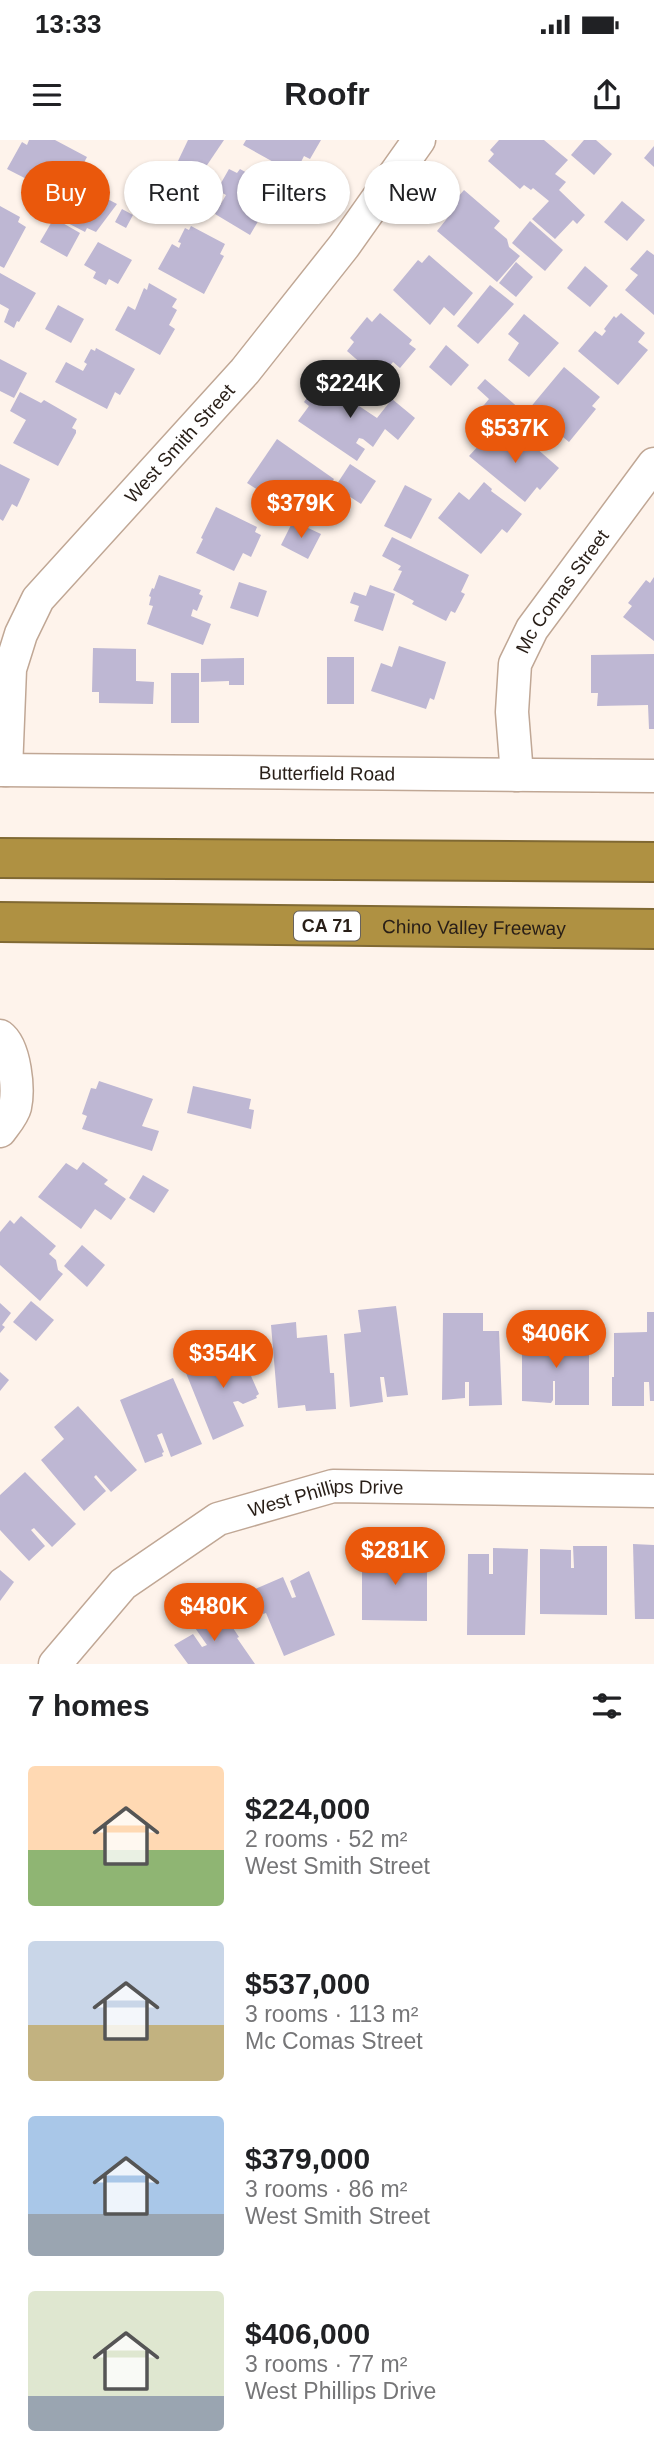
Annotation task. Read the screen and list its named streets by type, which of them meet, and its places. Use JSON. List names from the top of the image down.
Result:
{
  "streets": {
    "highway": ["CA 71", "Chino Valley Freeway"],
    "street": [
      "West Smith Street",
      "Mc Comas Street",
      "Butterfield Road",
      "West Phillips Drive"
    ]
  },
  "crossings": [
    ["West Smith Street", "Butterfield Road"],
    ["Mc Comas Street", "Butterfield Road"]
  ],
  "page": {
    "status": "13:33",
    "header": "Roofr",
    "chip": [
      "Buy",
      "Rent",
      "Filters",
      "New"
    ],
    "price": [
      "$224K",
      "$537K",
      "$379K",
      "$406K",
      "$354K",
      "$281K",
      "$480K"
    ],
    "heading": "7 homes",
    "list": [
      {
        "name": "$224,000",
        "note": "2 rooms · 52 m² · West Smith Street"
      },
      {
        "name": "$537,000",
        "note": "3 rooms · 113 m² · Mc Comas Street"
      },
      {
        "name": "$379,000",
        "note": "3 rooms · 86 m² · West Smith Street"
      },
      {
        "name": "$406,000",
        "note": "3 rooms · 77 m² · West Phillips Drive"
      }
    ]
  }
}
